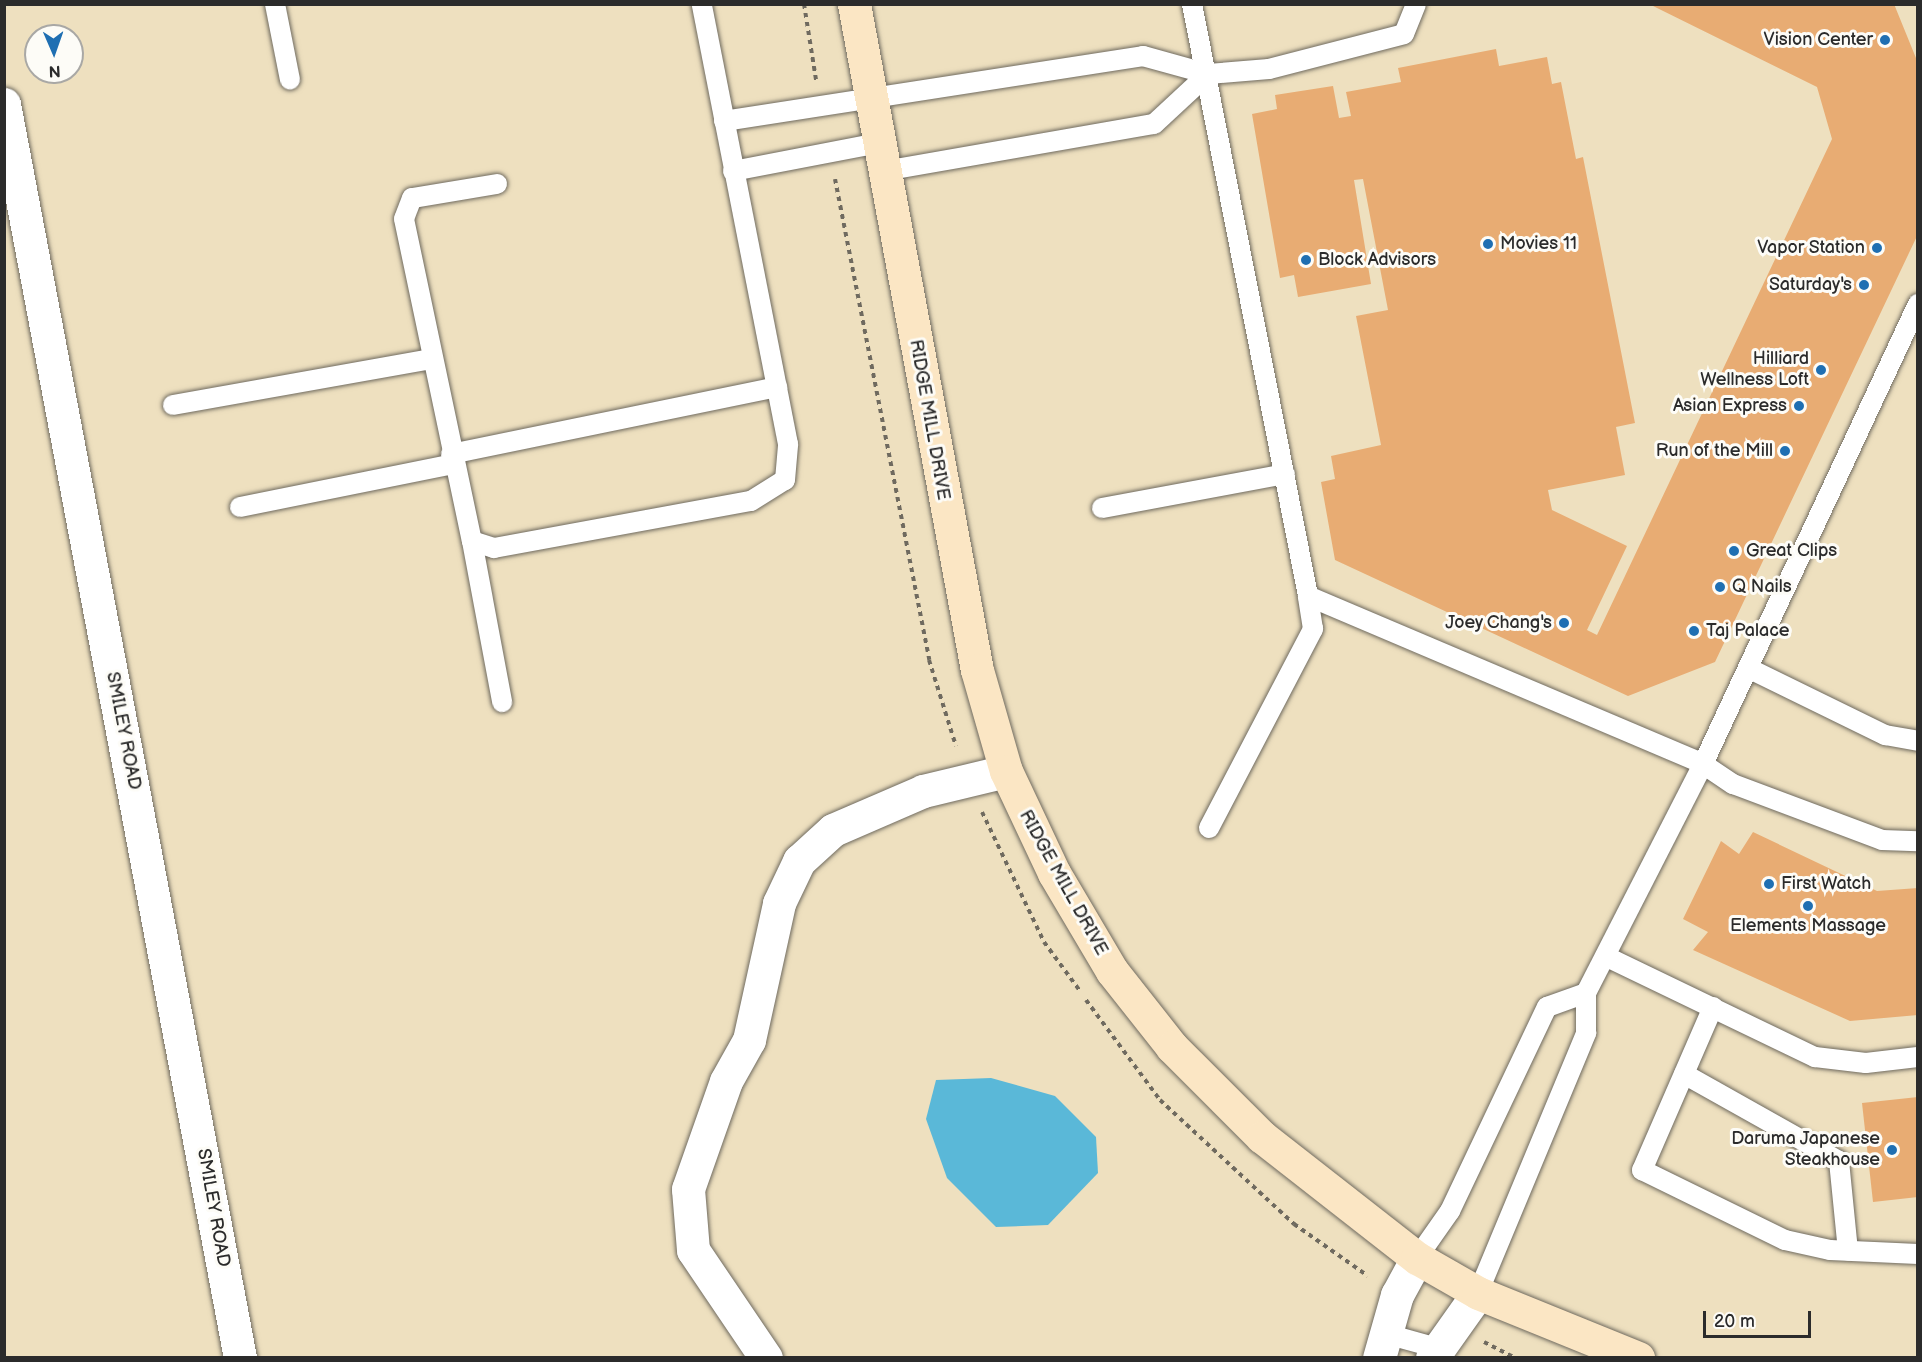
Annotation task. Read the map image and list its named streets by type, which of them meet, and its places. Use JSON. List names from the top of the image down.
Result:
{
  "streets": {
    "main road": ["RIDGE MILL DRIVE"],
    "street": ["SMILEY ROAD"]
  },
  "places": [
    "Vision Center",
    "Movies 11",
    "Vapor Station",
    "Block Advisors",
    "Saturday's",
    "Hilliard Wellness Loft",
    "Asian Express",
    "Run of the Mill",
    "Great Clips",
    "Q Nails",
    "Joey Chang's",
    "Taj Palace",
    "First Watch",
    "Elements Massage",
    "Daruma Japanese Steakhouse"
  ],
  "scale_bar": "20 m",
  "north": "bottom"
}
